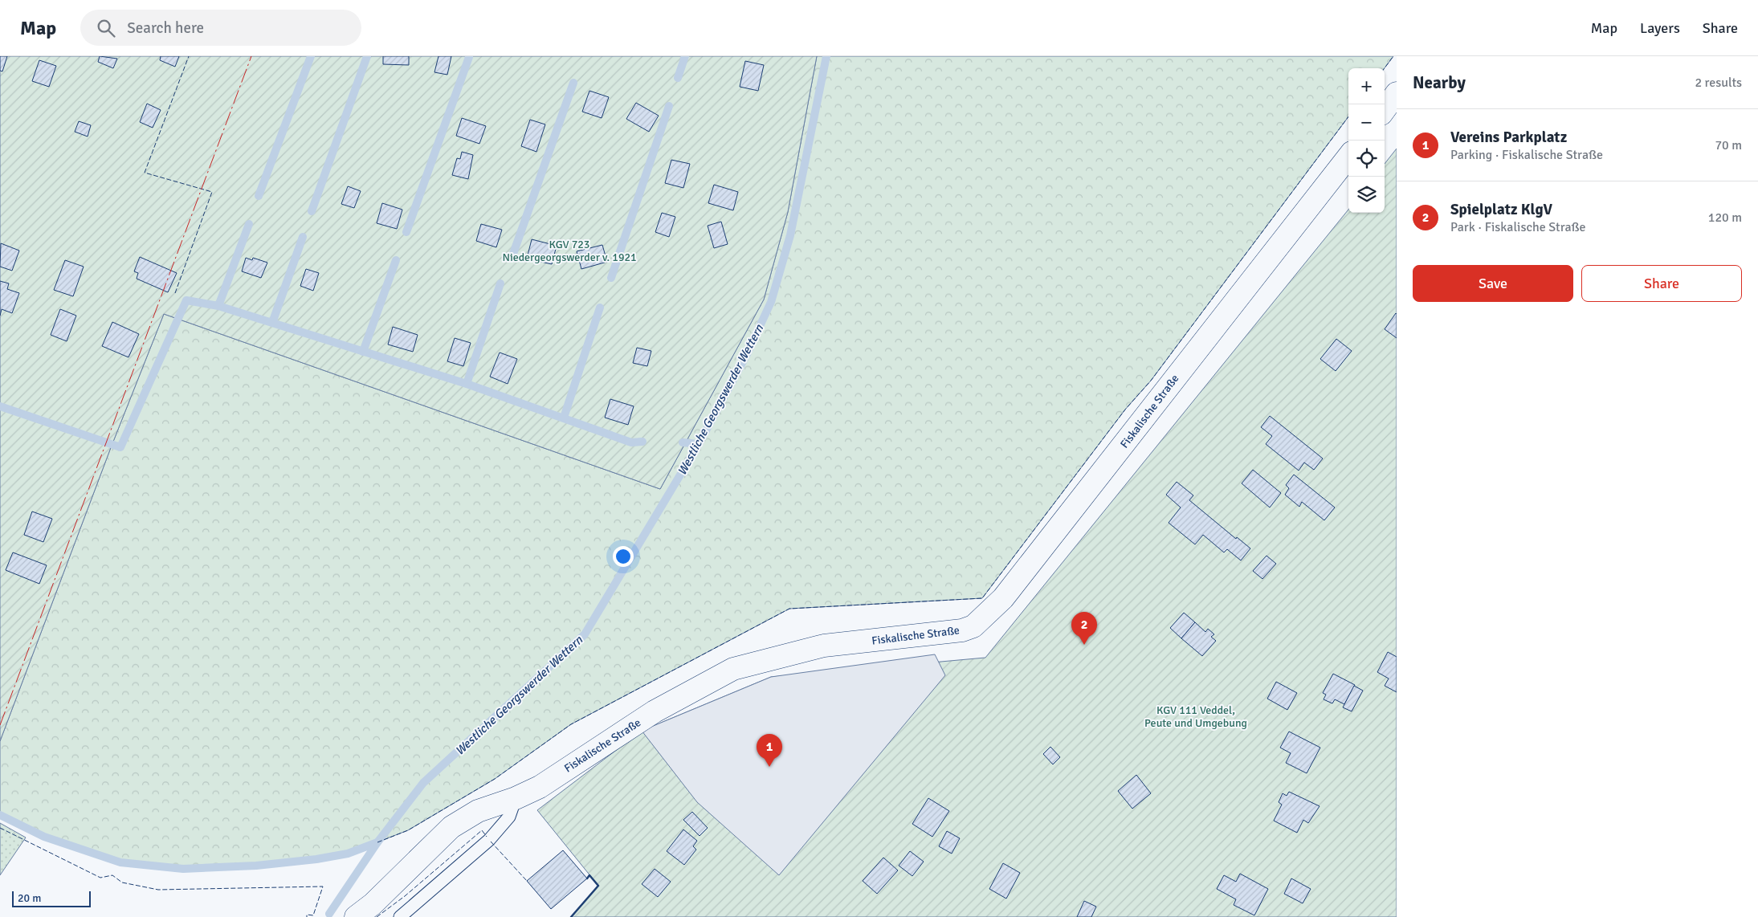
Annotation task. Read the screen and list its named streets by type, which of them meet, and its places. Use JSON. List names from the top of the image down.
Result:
{
  "streets": {
    "street": ["Fiskalische Straße"]
  },
  "water": ["Westliche Georgswerder Wettern"],
  "parks": ["KGV 723 Niedergeorgswerder v. 1921", "KGV 111 Veddel, Peute und Umgebung"],
  "scale_bar": "20 m",
  "page": {
    "header": "Map",
    "search": "Search here",
    "nav": ["Map", "Layers", "Share"],
    "heading": ["Nearby", "2 results"],
    "map_buttons": ["+", "−"],
    "list": [
      {
        "mark": "1",
        "name": "Vereins Parkplatz",
        "note": "Parking · Fiskalische Straße",
        "value": "70 m"
      },
      {
        "mark": "2",
        "name": "Spielplatz KlgV",
        "note": "Park · Fiskalische Straße",
        "value": "120 m"
      }
    ],
    "buttons": ["Save", "Share"],
    "pins": ["2", "1"],
    "scale": "20 m"
  }
}
